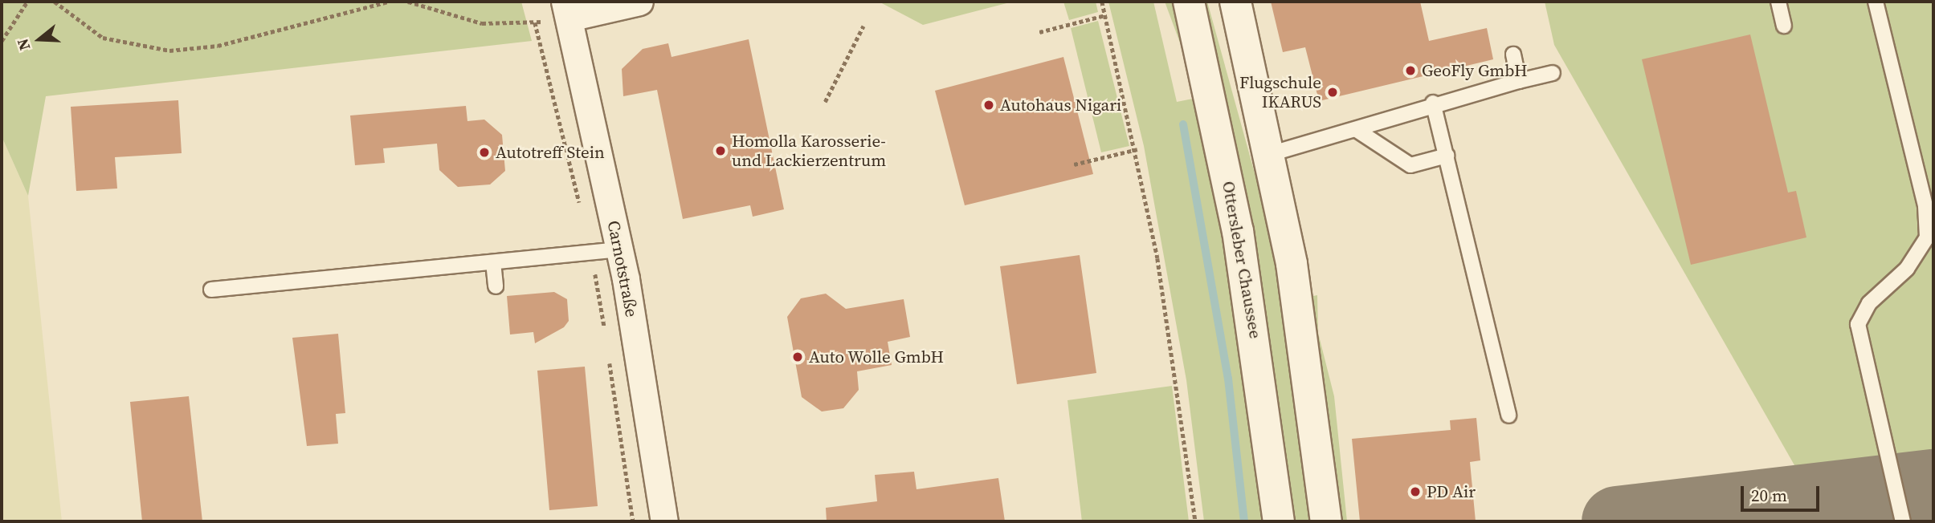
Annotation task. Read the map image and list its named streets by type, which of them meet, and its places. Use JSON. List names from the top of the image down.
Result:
{
  "streets": {
    "main road": ["Ottersleber Chaussee"],
    "street": ["Carnotstraße"]
  },
  "places": [
    "GeoFly GmbH",
    "Flugschule IKARUS",
    "Autohaus Nigari",
    "Homolla Karosserie- und Lackierzentrum",
    "Autotreff Stein",
    "Auto Wolle GmbH",
    "PD Air"
  ],
  "scale_bar": "20 m",
  "north": "left"
}
